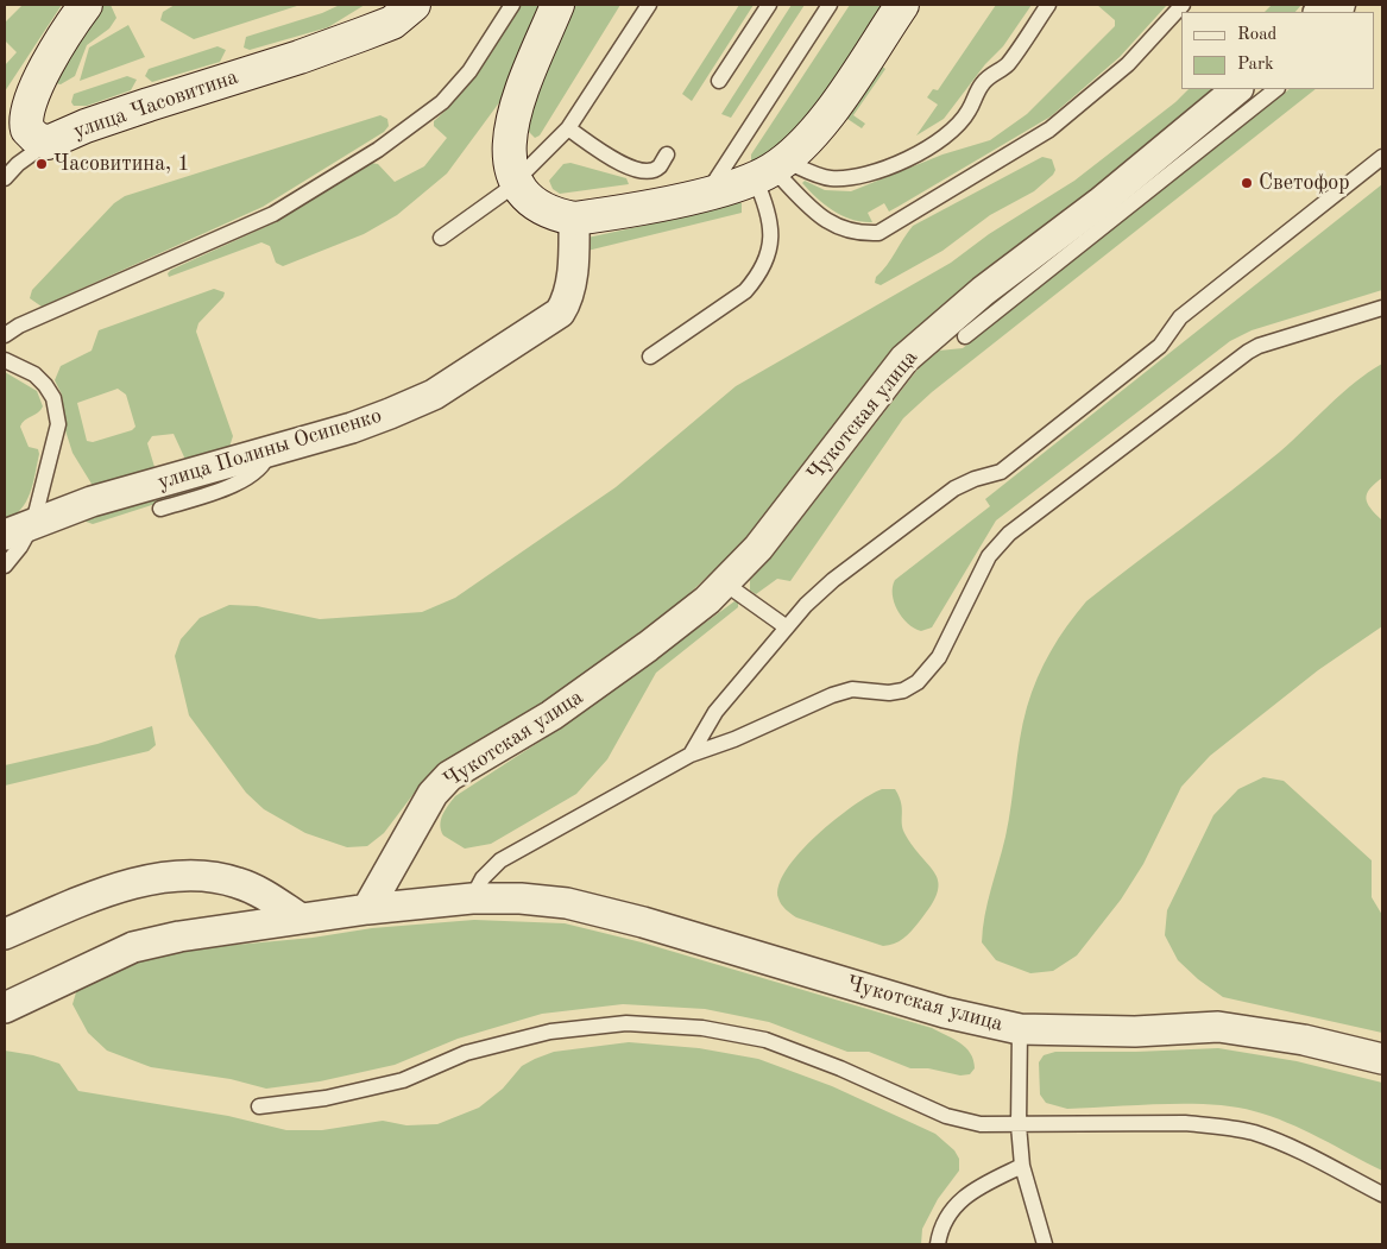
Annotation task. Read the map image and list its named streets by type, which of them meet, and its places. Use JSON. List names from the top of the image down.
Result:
{
  "streets": {
    "street": ["улица Часовитина", "Чукотская улица", "улица Полины Осипенко"]
  },
  "places": ["Часовитина, 1", "Светофор"],
  "legend": ["Road", "Park"]
}
